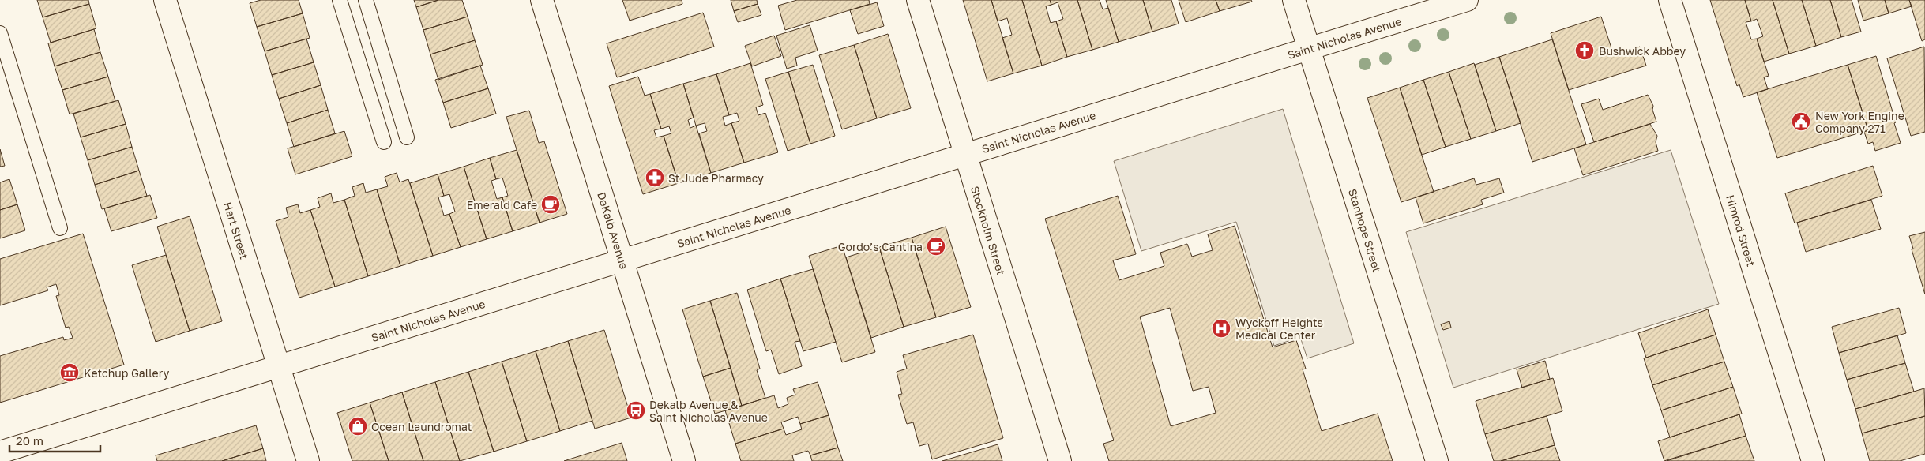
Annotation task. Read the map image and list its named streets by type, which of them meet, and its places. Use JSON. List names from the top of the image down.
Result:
{
  "streets": {
    "street": [
      "Saint Nicholas Avenue",
      "Hart Street",
      "DeKalb Avenue",
      "Stockholm Street",
      "Stanhope Street",
      "Himrod Street"
    ]
  },
  "crossings": [
    ["Saint Nicholas Avenue", "Hart Street"],
    ["Saint Nicholas Avenue", "DeKalb Avenue"],
    ["Saint Nicholas Avenue", "Stockholm Street"],
    ["Saint Nicholas Avenue", "Stanhope Street"]
  ],
  "places": {
    "church": ["Bushwick Abbey"],
    "public building": ["New York Engine Company 271"],
    "pharmacy": ["St Jude Pharmacy"],
    "cafe": ["Emerald Cafe", "Gordo’s Cantina"],
    "hospital": ["Wyckoff Heights Medical Center"],
    "museum": ["Ketchup Gallery"],
    "bus stop": ["Dekalb Avenue & Saint Nicholas Avenue"],
    "shop": ["Ocean Laundromat"]
  },
  "scale_bar": "20 m"
}
